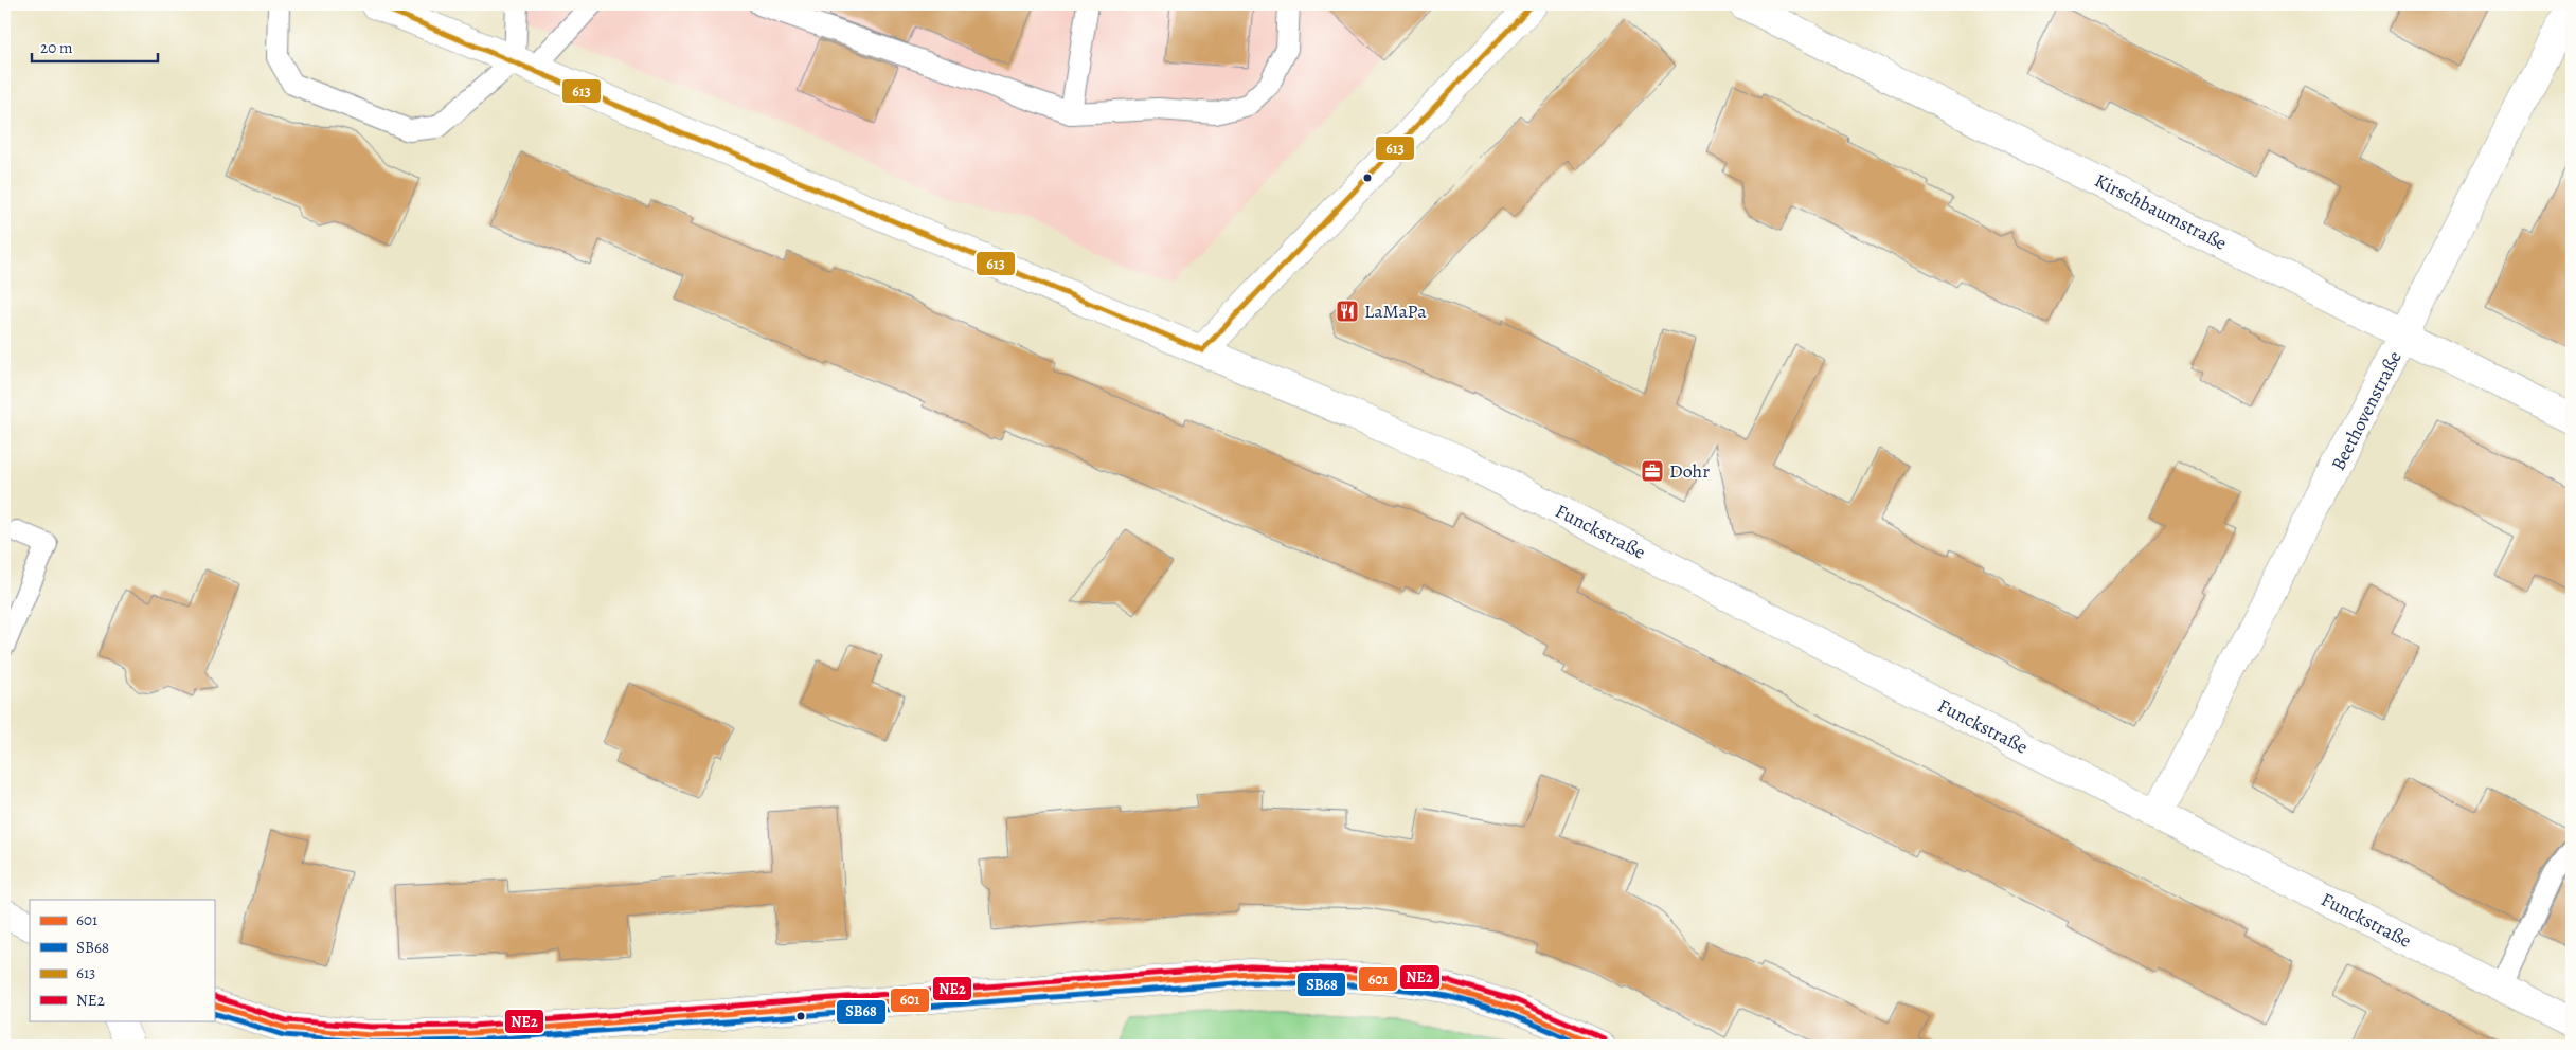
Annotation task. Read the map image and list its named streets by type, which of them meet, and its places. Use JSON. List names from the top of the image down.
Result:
{
  "streets": {
    "street": ["Kirschbaumstraße", "Beethovenstraße", "Funckstraße"]
  },
  "crossings": [
    ["Kirschbaumstraße", "Beethovenstraße"],
    ["Beethovenstraße", "Funckstraße"]
  ],
  "places": {
    "restaurant": ["LaMaPa"],
    "office": ["Dohr"]
  },
  "lines": [
    "transit line 613",
    "transit line NE2",
    "transit line 601",
    "transit line SB68"
  ],
  "legend": [
    "601",
    "SB68",
    "613",
    "NE2"
  ],
  "scale_bar": "20 m"
}
